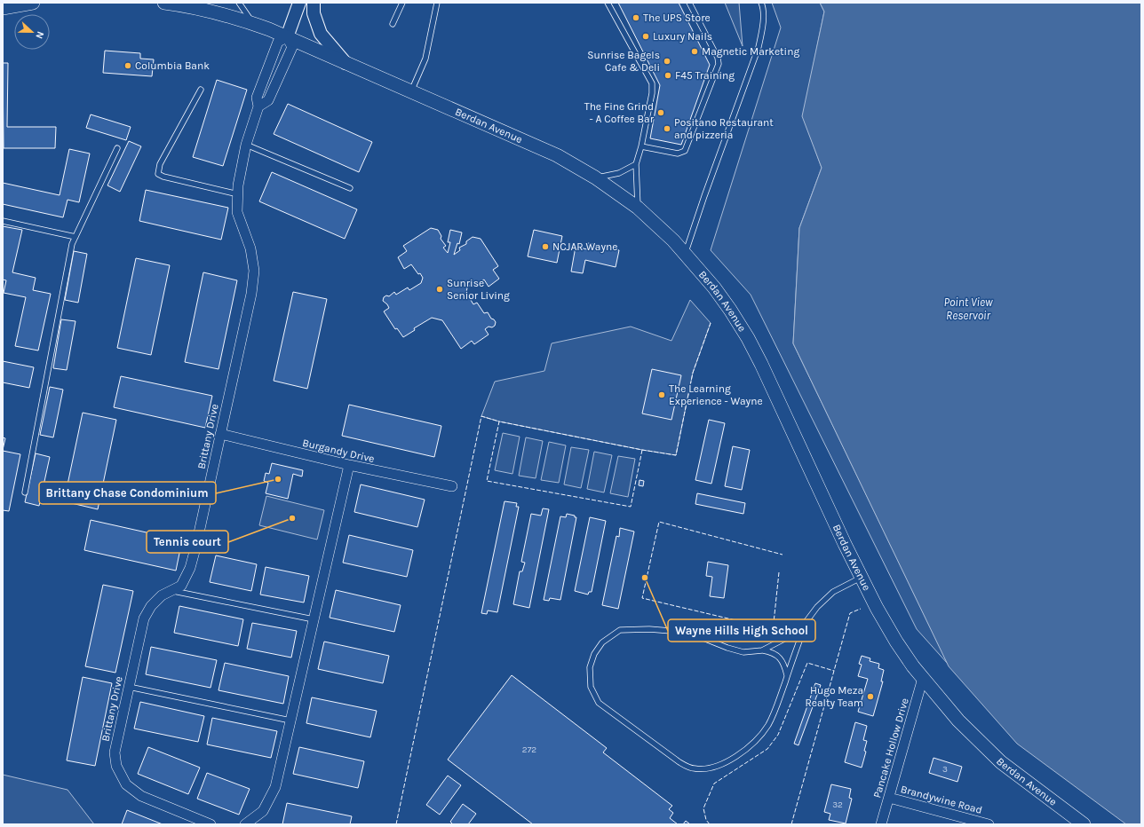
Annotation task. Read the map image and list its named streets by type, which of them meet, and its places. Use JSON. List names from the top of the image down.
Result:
{
  "streets": {
    "main road": ["Berdan Avenue"],
    "street": [
      "Brittany Drive",
      "Burgandy Drive",
      "Pancake Hollow Drive",
      "Brandywine Road"
    ]
  },
  "crossings": [
    ["Berdan Avenue", "Brittany Drive"],
    ["Berdan Avenue", "Pancake Hollow Drive"],
    ["Brittany Drive", "Burgandy Drive"],
    ["Pancake Hollow Drive", "Brandywine Road"]
  ],
  "water": ["Point View Reservoir"],
  "places": [
    "The UPS Store",
    "Luxury Nails",
    "Magnetic Marketing",
    "Sunrise Bagels Cafe & Deli",
    "Columbia Bank",
    "F45 Training",
    "The Fine Grind - A Coffee Bar",
    "Positano Restaurant and pizzeria",
    "NCJAR Wayne",
    "Sunrise Senior Living",
    "The Learning Experience - Wayne",
    "Brittany Chase Condominium",
    "Tennis court",
    "Wayne Hills High School",
    "Hugo Meza Realty Team"
  ],
  "house_numbers": ["272", "3", "32"],
  "north": "right"
}
